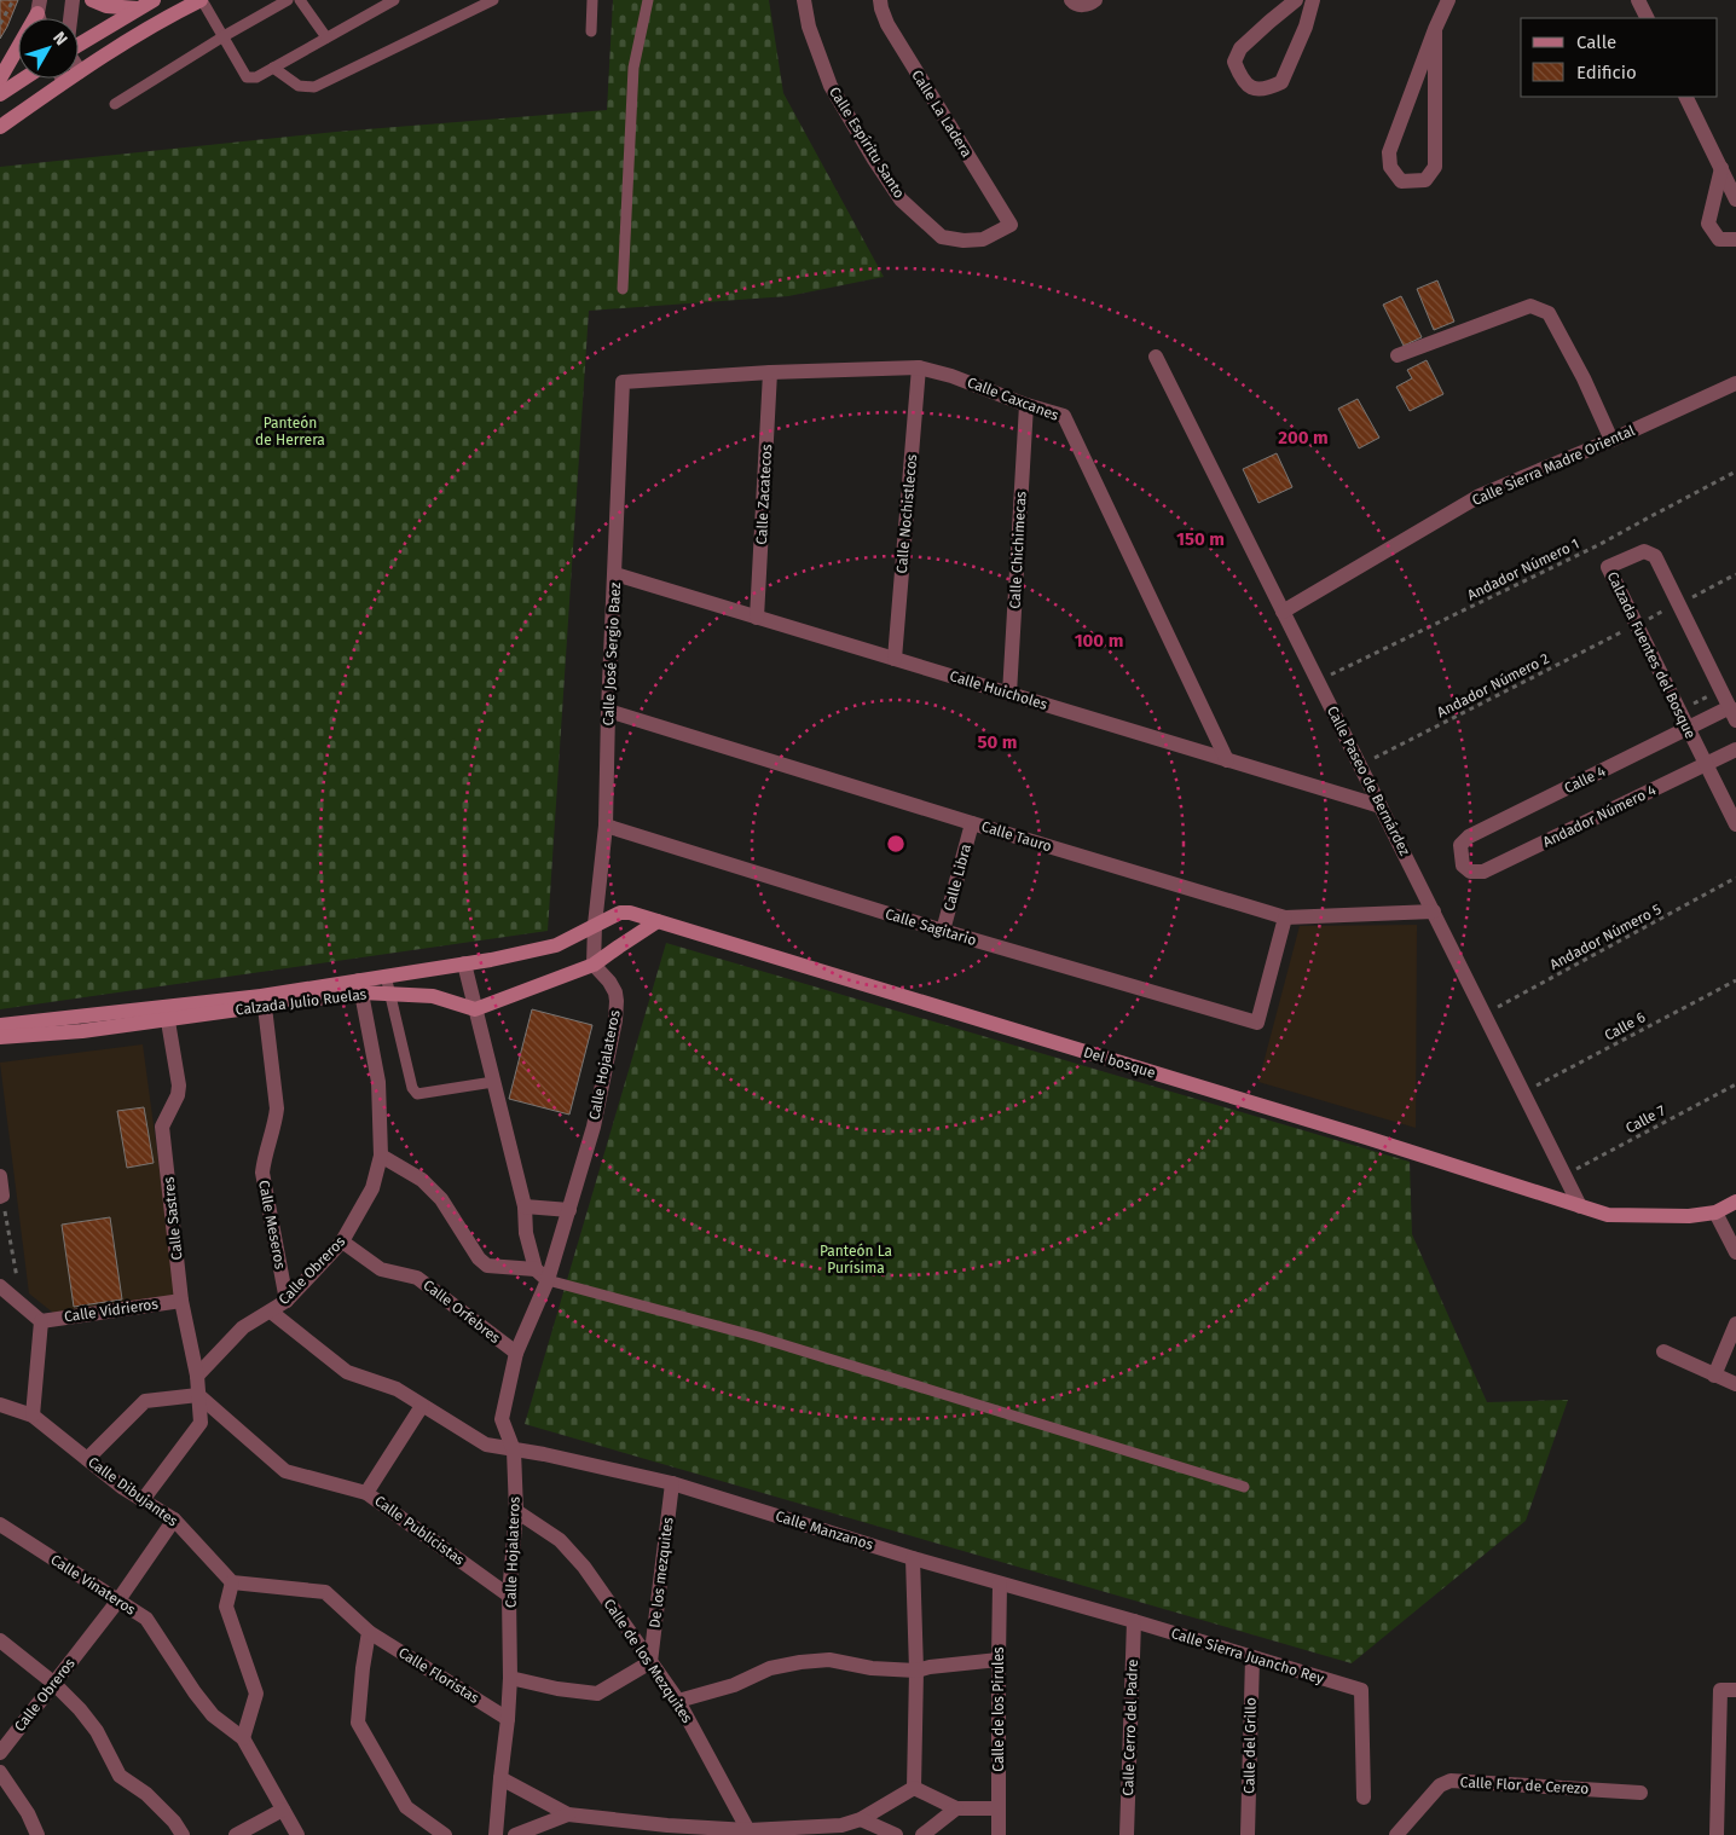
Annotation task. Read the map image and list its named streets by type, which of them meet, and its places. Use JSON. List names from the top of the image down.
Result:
{
  "streets": {
    "main road": ["Calzada Julio Ruelas", "Del bosque"],
    "street": [
      "Calle La Ladera",
      "Calle Espíritu Santo",
      "Calle Caxcanes",
      "Calle Sierra Madre Oriental",
      "Calle Zacatecos",
      "Calle Nochistlecos",
      "Calle Chichimecas",
      "Calle José Sergio Baez",
      "Calzada Fuentes del Bosque",
      "Calle Huicholes",
      "Calle 4",
      "Calle Paseo de Bernárdez",
      "Andador Número 4",
      "Calle Tauro",
      "Calle Libra",
      "Calle Sagitario",
      "Calle Hojalateros",
      "Calle Sastres",
      "Calle Meseros",
      "Calle Obreros",
      "Calle Vidrieros",
      "Calle Orfebres",
      "Calle Dibujantes",
      "Calle Publicistas",
      "Calle Manzanos",
      "De los mezquites",
      "Calle Vinateros",
      "Calle Sierra Juancho Rey",
      "Calle de los Mezquites",
      "Calle Floristas",
      "Calle de los Pirules",
      "Calle Cerro del Padre",
      "Calle del Grillo",
      "Calle Flor de Cerezo"
    ],
    "path": [
      "Andador Número 1",
      "Andador Número 2",
      "Andador Número 5",
      "Calle 6",
      "Calle 7"
    ]
  },
  "crossings": [
    ["Calle La Ladera", "Calle Espíritu Santo"],
    ["Calle Caxcanes", "Calle Zacatecos"],
    ["Calle Caxcanes", "Calle Nochistlecos"],
    ["Calle Caxcanes", "Calle Chichimecas"],
    ["Calle Caxcanes", "Calle José Sergio Baez"],
    ["Calle Caxcanes", "Calle Huicholes"],
    ["Calle Sierra Madre Oriental", "Calle Paseo de Bernárdez"],
    ["Calle Zacatecos", "Calle Huicholes"],
    ["Calle Nochistlecos", "Calle Huicholes"],
    ["Calle Chichimecas", "Calle Huicholes"],
    ["Andador Número 1", "Calle Paseo de Bernárdez"],
    ["Calle José Sergio Baez", "Calle Huicholes"],
    ["Calle José Sergio Baez", "Calle Tauro"],
    ["Calle José Sergio Baez", "Calle Sagitario"],
    ["Calle José Sergio Baez", "Calzada Julio Ruelas"],
    ["Calle José Sergio Baez", "Del bosque"],
    ["Calzada Fuentes del Bosque", "Andador Número 2"],
    ["Calzada Fuentes del Bosque", "Calle 4"],
    ["Calzada Fuentes del Bosque", "Andador Número 4"],
    ["Andador Número 2", "Calle Paseo de Bernárdez"],
    ["Calle Huicholes", "Calle Paseo de Bernárdez"],
    ["Calle 4", "Andador Número 4"],
    ["Calle Paseo de Bernárdez", "Calle Tauro"],
    ["Calle Paseo de Bernárdez", "Andador Número 5"],
    ["Calle Paseo de Bernárdez", "Calle 6"],
    ["Calle Paseo de Bernárdez", "Del bosque"],
    ["Calle Paseo de Bernárdez", "Calle 7"],
    ["Calle Tauro", "Calle Libra"],
    ["Calle Tauro", "Calle Sagitario"],
    ["Calle Libra", "Calle Sagitario"],
    ["Calzada Julio Ruelas", "Del bosque"],
    ["Calzada Julio Ruelas", "Calle Sastres"],
    ["Calzada Julio Ruelas", "Calle Meseros"],
    ["Calzada Julio Ruelas", "Calle Obreros"],
    ["Calle Hojalateros", "Calle Orfebres"],
    ["Calle Hojalateros", "Calle Publicistas"],
    ["Calle Hojalateros", "Calle Manzanos"],
    ["Calle Hojalateros", "Calle de los Mezquites"],
    ["Calle Hojalateros", "Calle Floristas"],
    ["Calle Sastres", "Calle Obreros"],
    ["Calle Sastres", "Calle Vidrieros"],
    ["Calle Sastres", "Calle Dibujantes"],
    ["Calle Sastres", "Calle Publicistas"],
    ["Calle Meseros", "Calle Obreros"],
    ["Calle Obreros", "Calle Orfebres"],
    ["Calle Obreros", "Calle Dibujantes"],
    ["Calle Obreros", "Calle Vinateros"],
    ["Calle Manzanos", "De los mezquites"],
    ["Calle Manzanos", "Calle Sierra Juancho Rey"],
    ["Calle Manzanos", "Calle de los Pirules"],
    ["Calle Manzanos", "Calle Cerro del Padre"],
    ["De los mezquites", "Calle de los Mezquites"],
    ["Calle Sierra Juancho Rey", "Calle Cerro del Padre"],
    ["Calle Sierra Juancho Rey", "Calle del Grillo"]
  ],
  "parks": ["Panteón de Herrera", "Panteón La Purísima"],
  "legend": ["Calle", "Edificio"],
  "north": "top right",
  "rings": [
    "200 m",
    "150 m",
    "100 m",
    "50 m"
  ]
}
